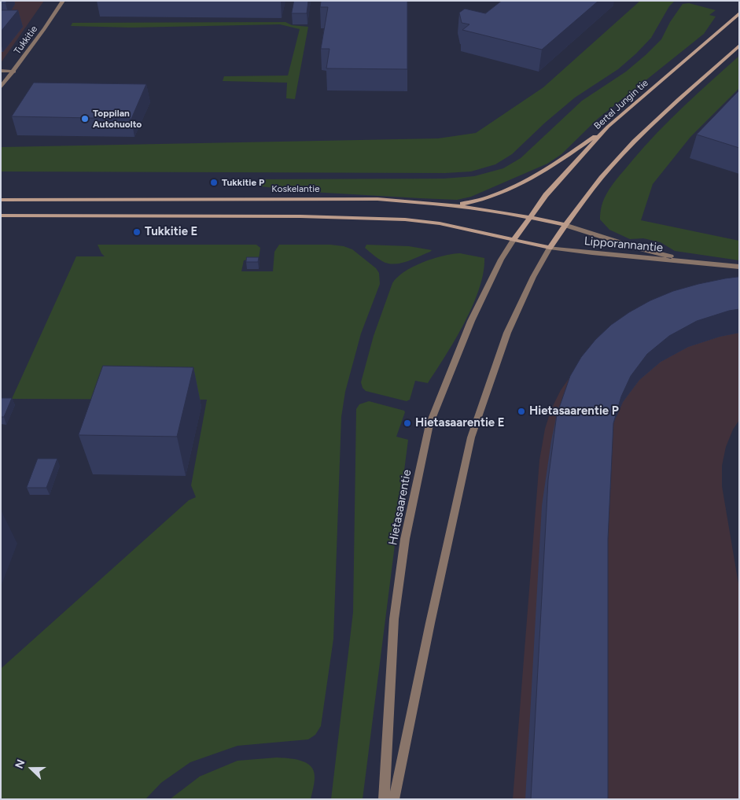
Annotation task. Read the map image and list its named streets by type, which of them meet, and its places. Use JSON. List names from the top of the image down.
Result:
{
  "streets": {
    "main road": ["Bertel Jungin tie", "Koskelantie"],
    "street": ["Tukkitie", "Lipporannantie", "Hietasaarentie"]
  },
  "crossings": [
    ["Bertel Jungin tie", "Koskelantie"],
    ["Bertel Jungin tie", "Hietasaarentie"],
    ["Koskelantie", "Lipporannantie"]
  ],
  "places": [
    "Toppilan Autohuolto",
    "Tukkitie P",
    "Tukkitie E",
    "Hietasaarentie P",
    "Hietasaarentie E"
  ],
  "north": "left"
}
